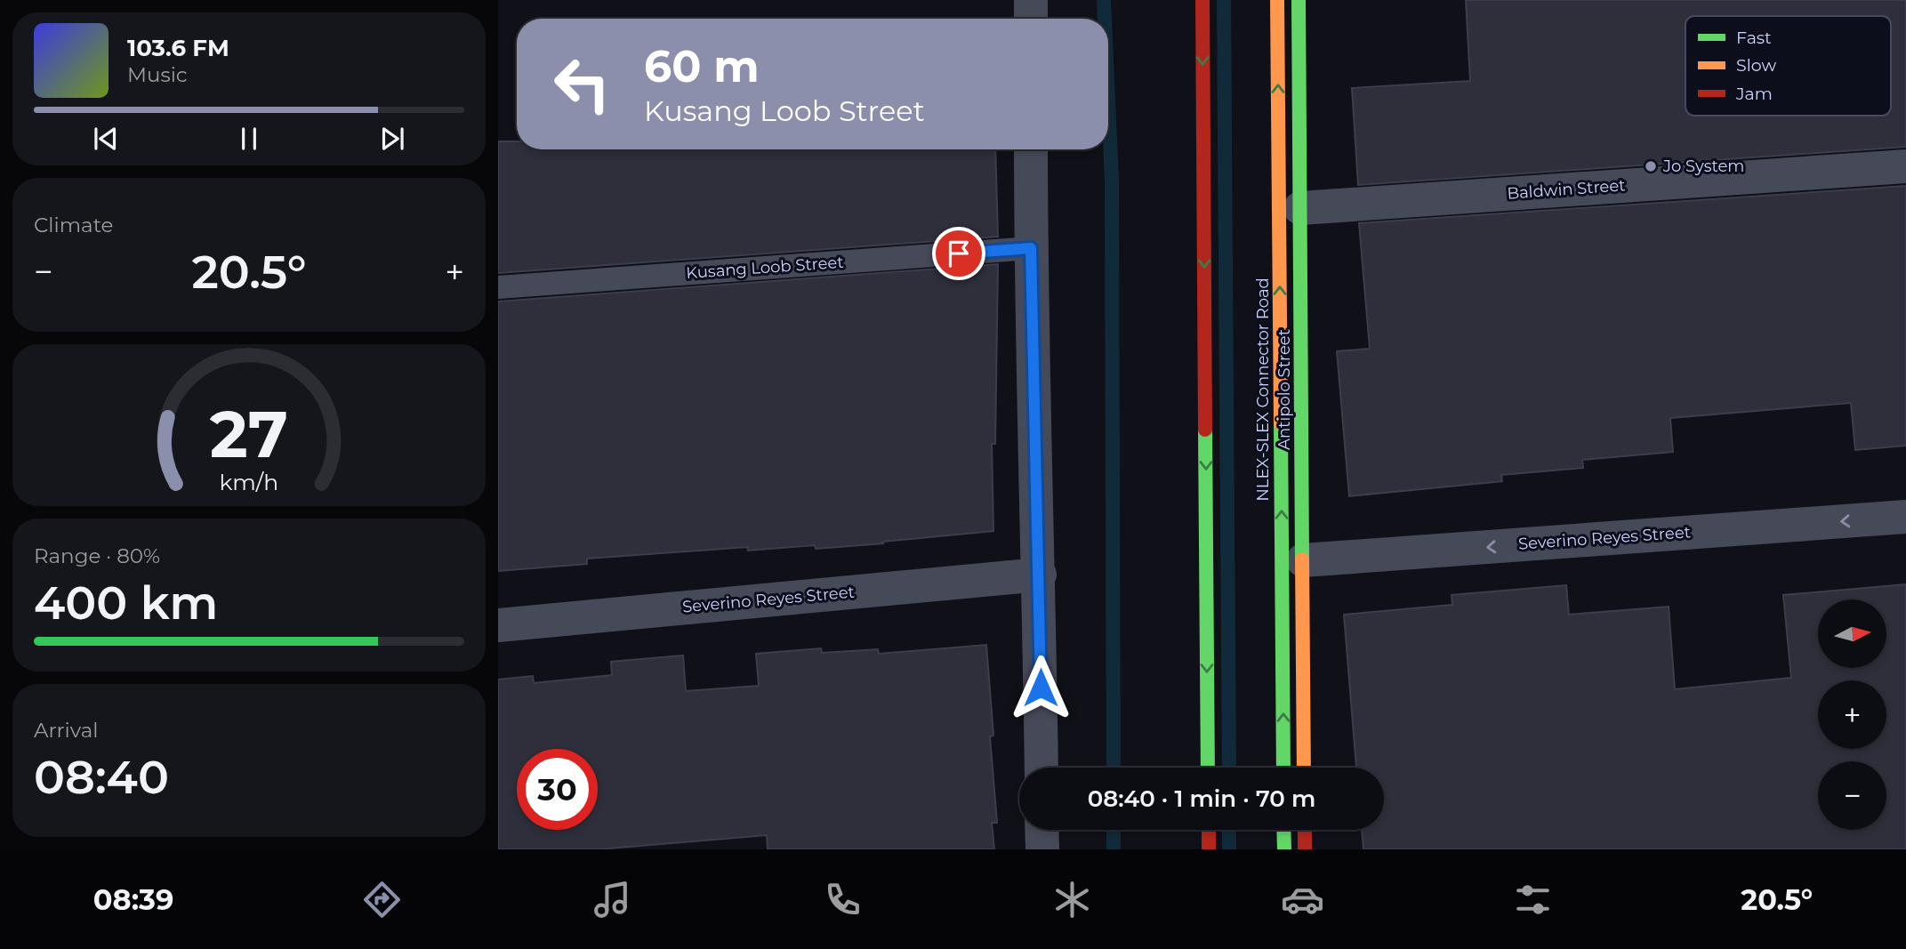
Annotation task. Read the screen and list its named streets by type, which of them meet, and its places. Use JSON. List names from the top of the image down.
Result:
{
  "streets": {
    "main road": ["NLEX-SLEX Connector Road", "Antipolo Street"],
    "street": ["Baldwin Street", "Severino Reyes Street"],
    "lane": ["Kusang Loob Street"]
  },
  "crossings": [
    ["Baldwin Street", "Antipolo Street"],
    ["Antipolo Street", "Severino Reyes Street"]
  ],
  "one_way": ["Severino Reyes Street"],
  "places": ["Jo System"],
  "legend": ["Fast", "Slow", "Jam"],
  "north": "right",
  "page": {
    "turn": ["60 m", "Kusang Loob Street"],
    "song": ["103.6 FM", "Music"],
    "tile": [
      "Climate",
      ["Range · 80%", "400 km"],
      ["Arrival", "08:40"]
    ],
    "heat": ["−", "20.5°", "+"],
    "map_buttons": ["+", "−"],
    "limit": "30",
    "trip": "08:40 · 1 min · 70 m",
    "tabs": ["08:39", "20.5°"],
    "gauge": ["27", "km/h"]
  }
}
